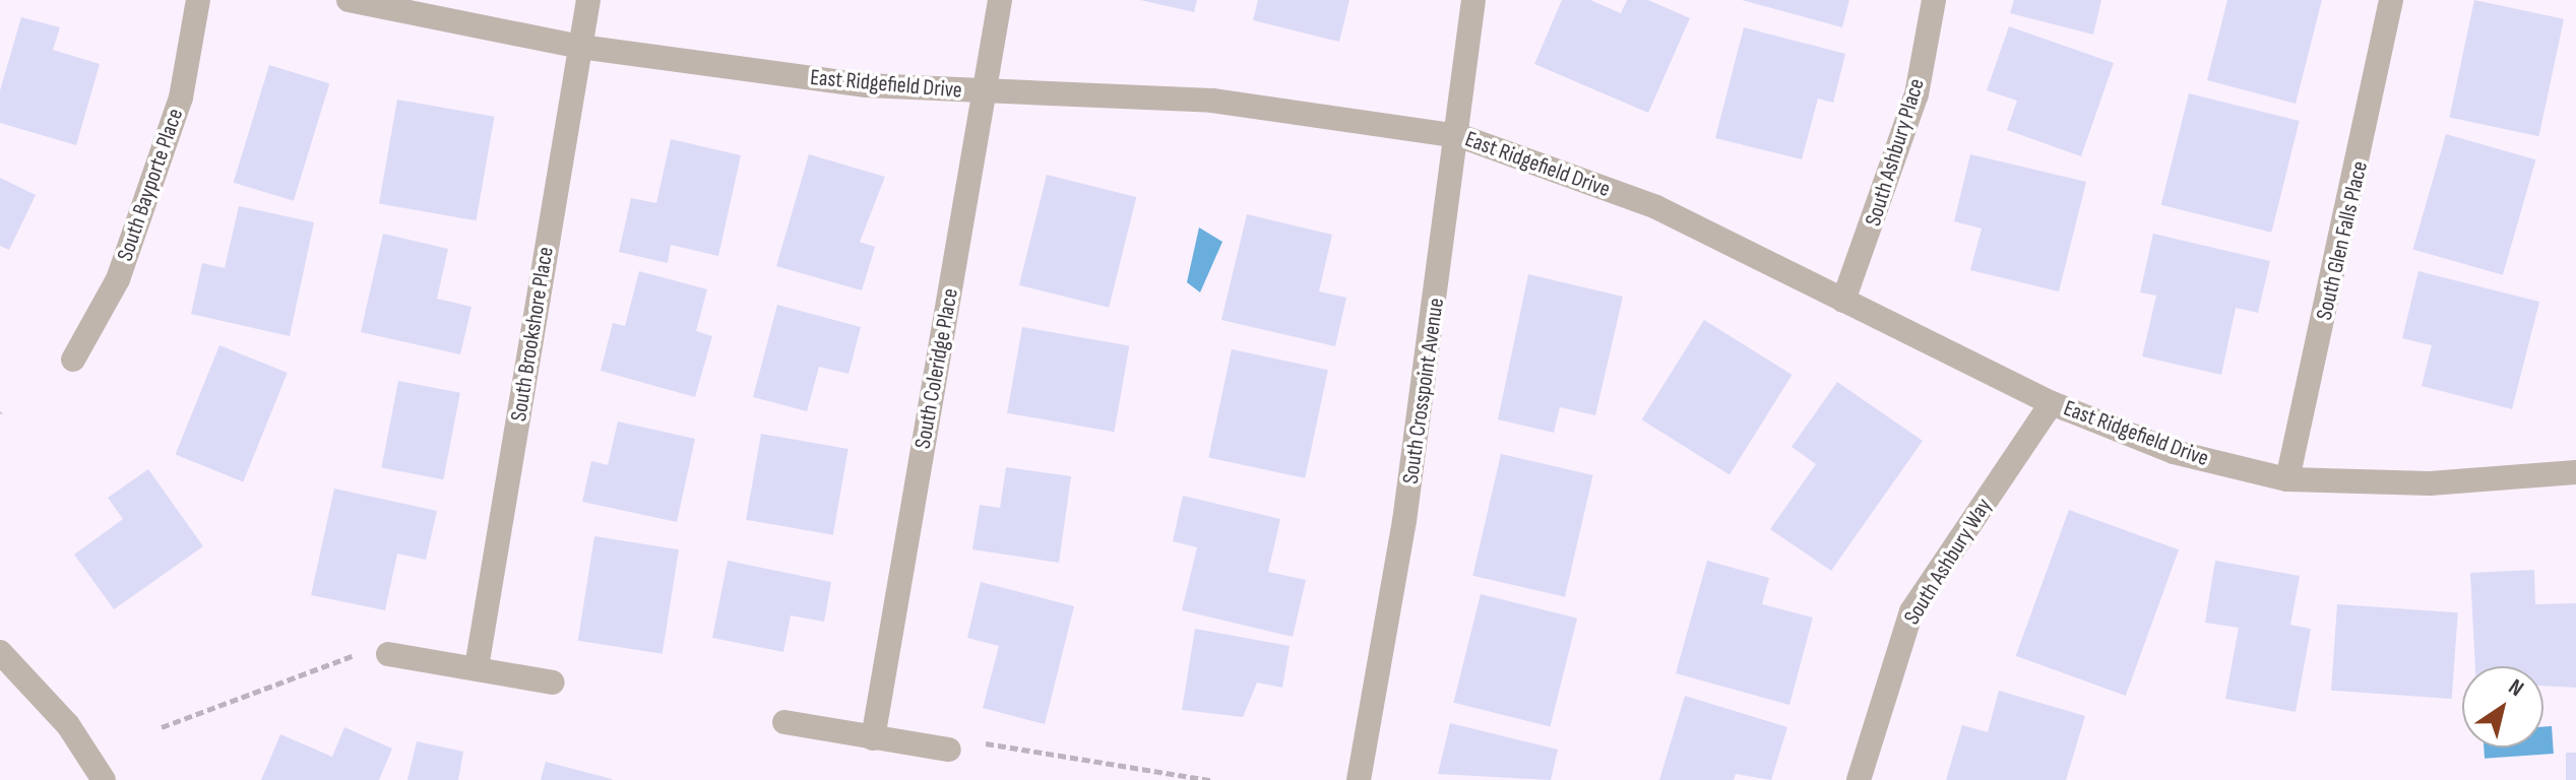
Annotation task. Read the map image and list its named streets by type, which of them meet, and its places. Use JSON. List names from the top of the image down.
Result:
{
  "streets": {
    "street": [
      "East Ridgefield Drive",
      "South Ashbury Place",
      "South Bayporte Place",
      "South Glen Falls Place",
      "South Brookshore Place",
      "South Coleridge Place",
      "South Crosspoint Avenue",
      "South Ashbury Way"
    ]
  },
  "crossings": [
    ["East Ridgefield Drive", "South Ashbury Place"],
    ["East Ridgefield Drive", "South Glen Falls Place"],
    ["East Ridgefield Drive", "South Brookshore Place"],
    ["East Ridgefield Drive", "South Coleridge Place"],
    ["East Ridgefield Drive", "South Crosspoint Avenue"],
    ["East Ridgefield Drive", "South Ashbury Way"]
  ],
  "north": "top right"
}
